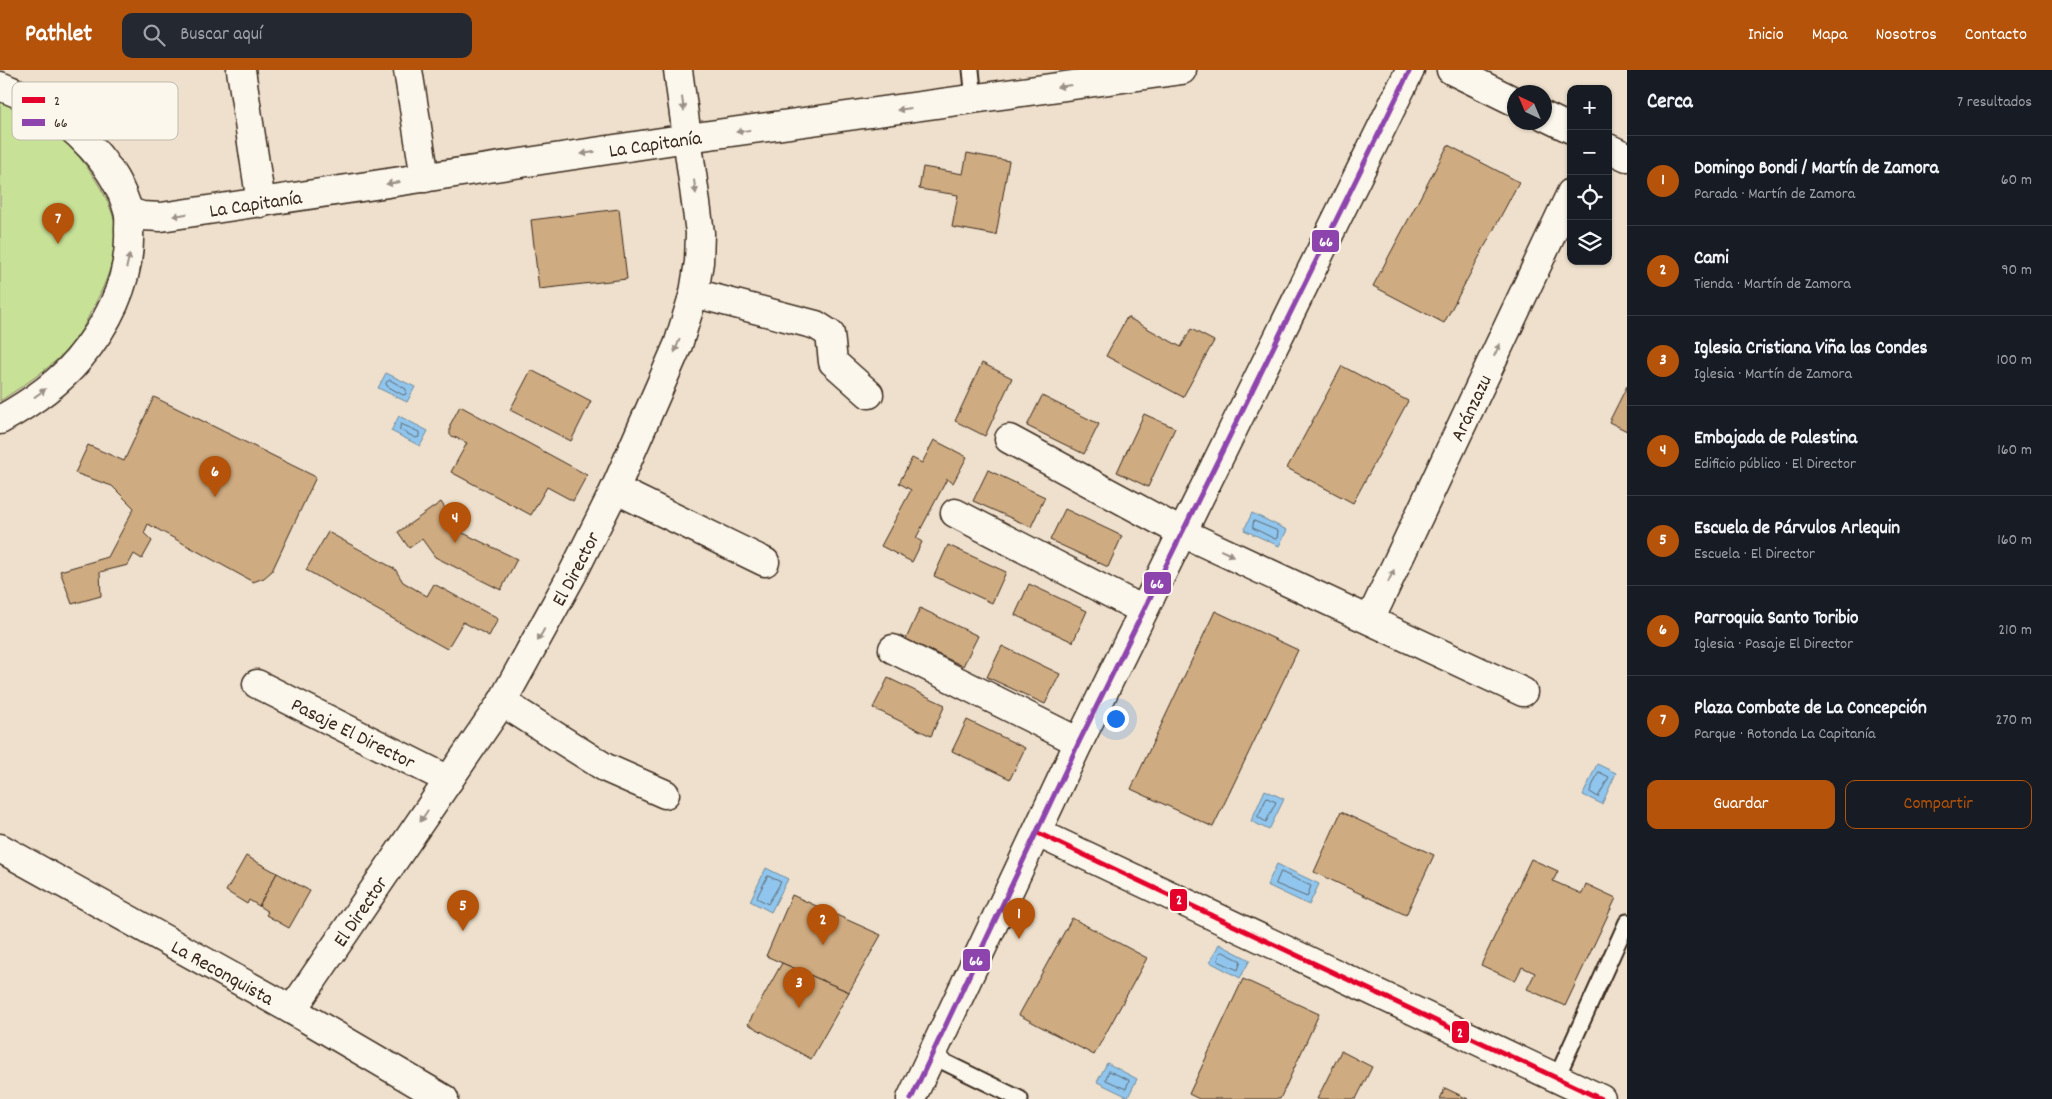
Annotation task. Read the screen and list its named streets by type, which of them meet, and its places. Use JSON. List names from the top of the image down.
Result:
{
  "streets": {
    "street": [
      "La Capitanía",
      "Aránzazu",
      "El Director",
      "Pasaje El Director",
      "La Reconquista"
    ]
  },
  "crossings": [
    ["La Capitanía", "El Director"],
    ["El Director", "Pasaje El Director"],
    ["El Director", "La Reconquista"]
  ],
  "one_way": ["La Capitanía", "El Director"],
  "lines": ["transit line 66", "transit line 2"],
  "legend": ["2", "66"],
  "north": "top left",
  "page": {
    "header": "Pathlet",
    "search": "Buscar aquí",
    "nav": [
      "Inicio",
      "Mapa",
      "Nosotros",
      "Contacto"
    ],
    "heading": ["Cerca", "7 resultados"],
    "map_buttons": ["+", "−"],
    "list": [
      {
        "mark": "1",
        "name": "Domingo Bondi / Martín de Zamora",
        "note": "Parada · Martín de Zamora",
        "value": "60 m"
      },
      {
        "mark": "2",
        "name": "Cami",
        "note": "Tienda · Martín de Zamora",
        "value": "90 m"
      },
      {
        "mark": "3",
        "name": "Iglesia Cristiana Viña las Condes",
        "note": "Iglesia · Martín de Zamora",
        "value": "100 m"
      },
      {
        "mark": "4",
        "name": "Embajada de Palestina",
        "note": "Edificio público · El Director",
        "value": "160 m"
      },
      {
        "mark": "5",
        "name": "Escuela de Párvulos Arlequin",
        "note": "Escuela · El Director",
        "value": "160 m"
      },
      {
        "mark": "6",
        "name": "Parroquia Santo Toribio",
        "note": "Iglesia · Pasaje El Director",
        "value": "210 m"
      },
      {
        "mark": "7",
        "name": "Plaza Combate de La Concepción",
        "note": "Parque · Rotonda La Capitanía",
        "value": "270 m"
      }
    ],
    "pins": [
      "7",
      "6",
      "4",
      "5",
      "1",
      "2",
      "3"
    ],
    "buttons": ["Guardar", "Compartir"]
  }
}
